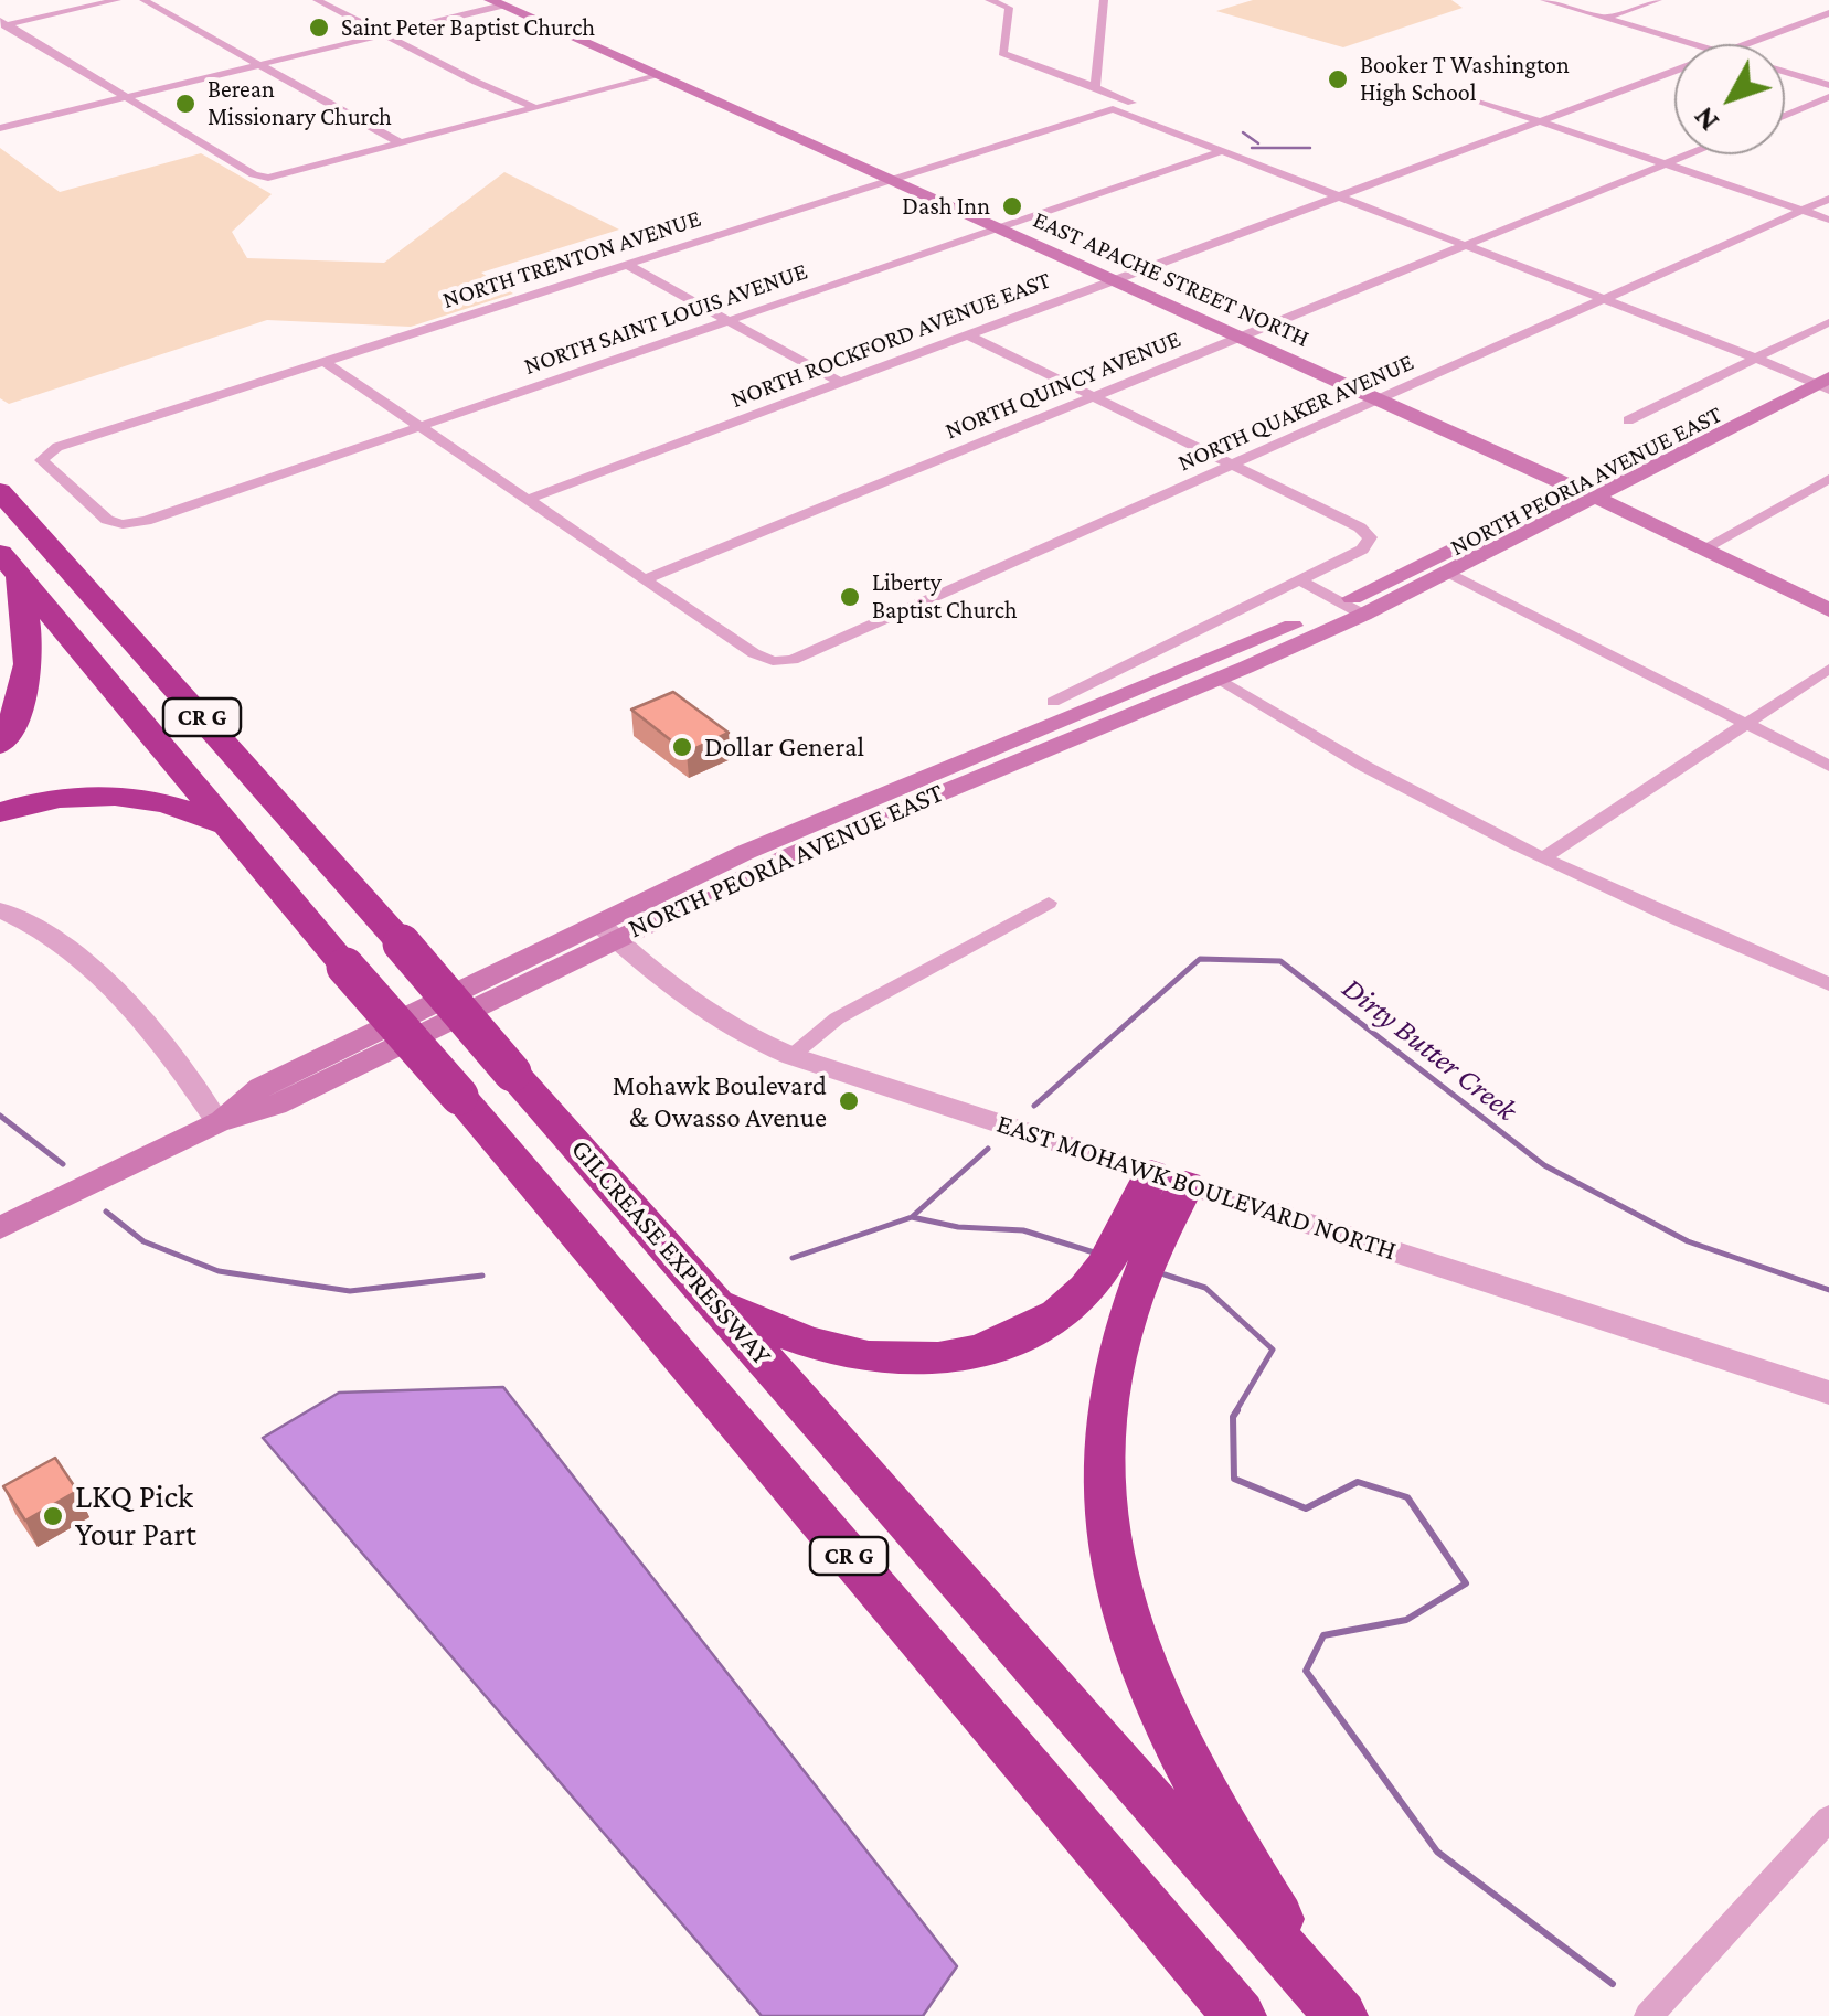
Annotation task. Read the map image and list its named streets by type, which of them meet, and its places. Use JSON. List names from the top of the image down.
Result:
{
  "streets": {
    "highway": ["CR G", "GILCREASE EXPRESSWAY"],
    "main road": ["EAST APACHE STREET NORTH", "NORTH PEORIA AVENUE EAST"],
    "street": [
      "NORTH TRENTON AVENUE",
      "NORTH SAINT LOUIS AVENUE",
      "NORTH ROCKFORD AVENUE EAST",
      "NORTH QUINCY AVENUE",
      "NORTH QUAKER AVENUE",
      "EAST MOHAWK BOULEVARD NORTH"
    ]
  },
  "crossings": [
    ["NORTH TRENTON AVENUE", "EAST APACHE STREET NORTH"],
    ["NORTH TRENTON AVENUE", "NORTH SAINT LOUIS AVENUE"],
    ["EAST APACHE STREET NORTH", "NORTH SAINT LOUIS AVENUE"],
    ["EAST APACHE STREET NORTH", "NORTH ROCKFORD AVENUE EAST"],
    ["EAST APACHE STREET NORTH", "NORTH QUINCY AVENUE"],
    ["EAST APACHE STREET NORTH", "NORTH QUAKER AVENUE"],
    ["EAST APACHE STREET NORTH", "NORTH PEORIA AVENUE EAST"],
    ["NORTH QUINCY AVENUE", "NORTH QUAKER AVENUE"],
    ["NORTH PEORIA AVENUE EAST", "EAST MOHAWK BOULEVARD NORTH"]
  ],
  "water": ["Dirty Butter Creek"],
  "places": [
    "Saint Peter Baptist Church",
    "Booker T Washington High School",
    "Berean Missionary Church",
    "Dash Inn",
    "Liberty Baptist Church",
    "Dollar General",
    "Mohawk Boulevard & Owasso Avenue",
    "LKQ Pick Your Part"
  ],
  "north": "bottom left"
}
